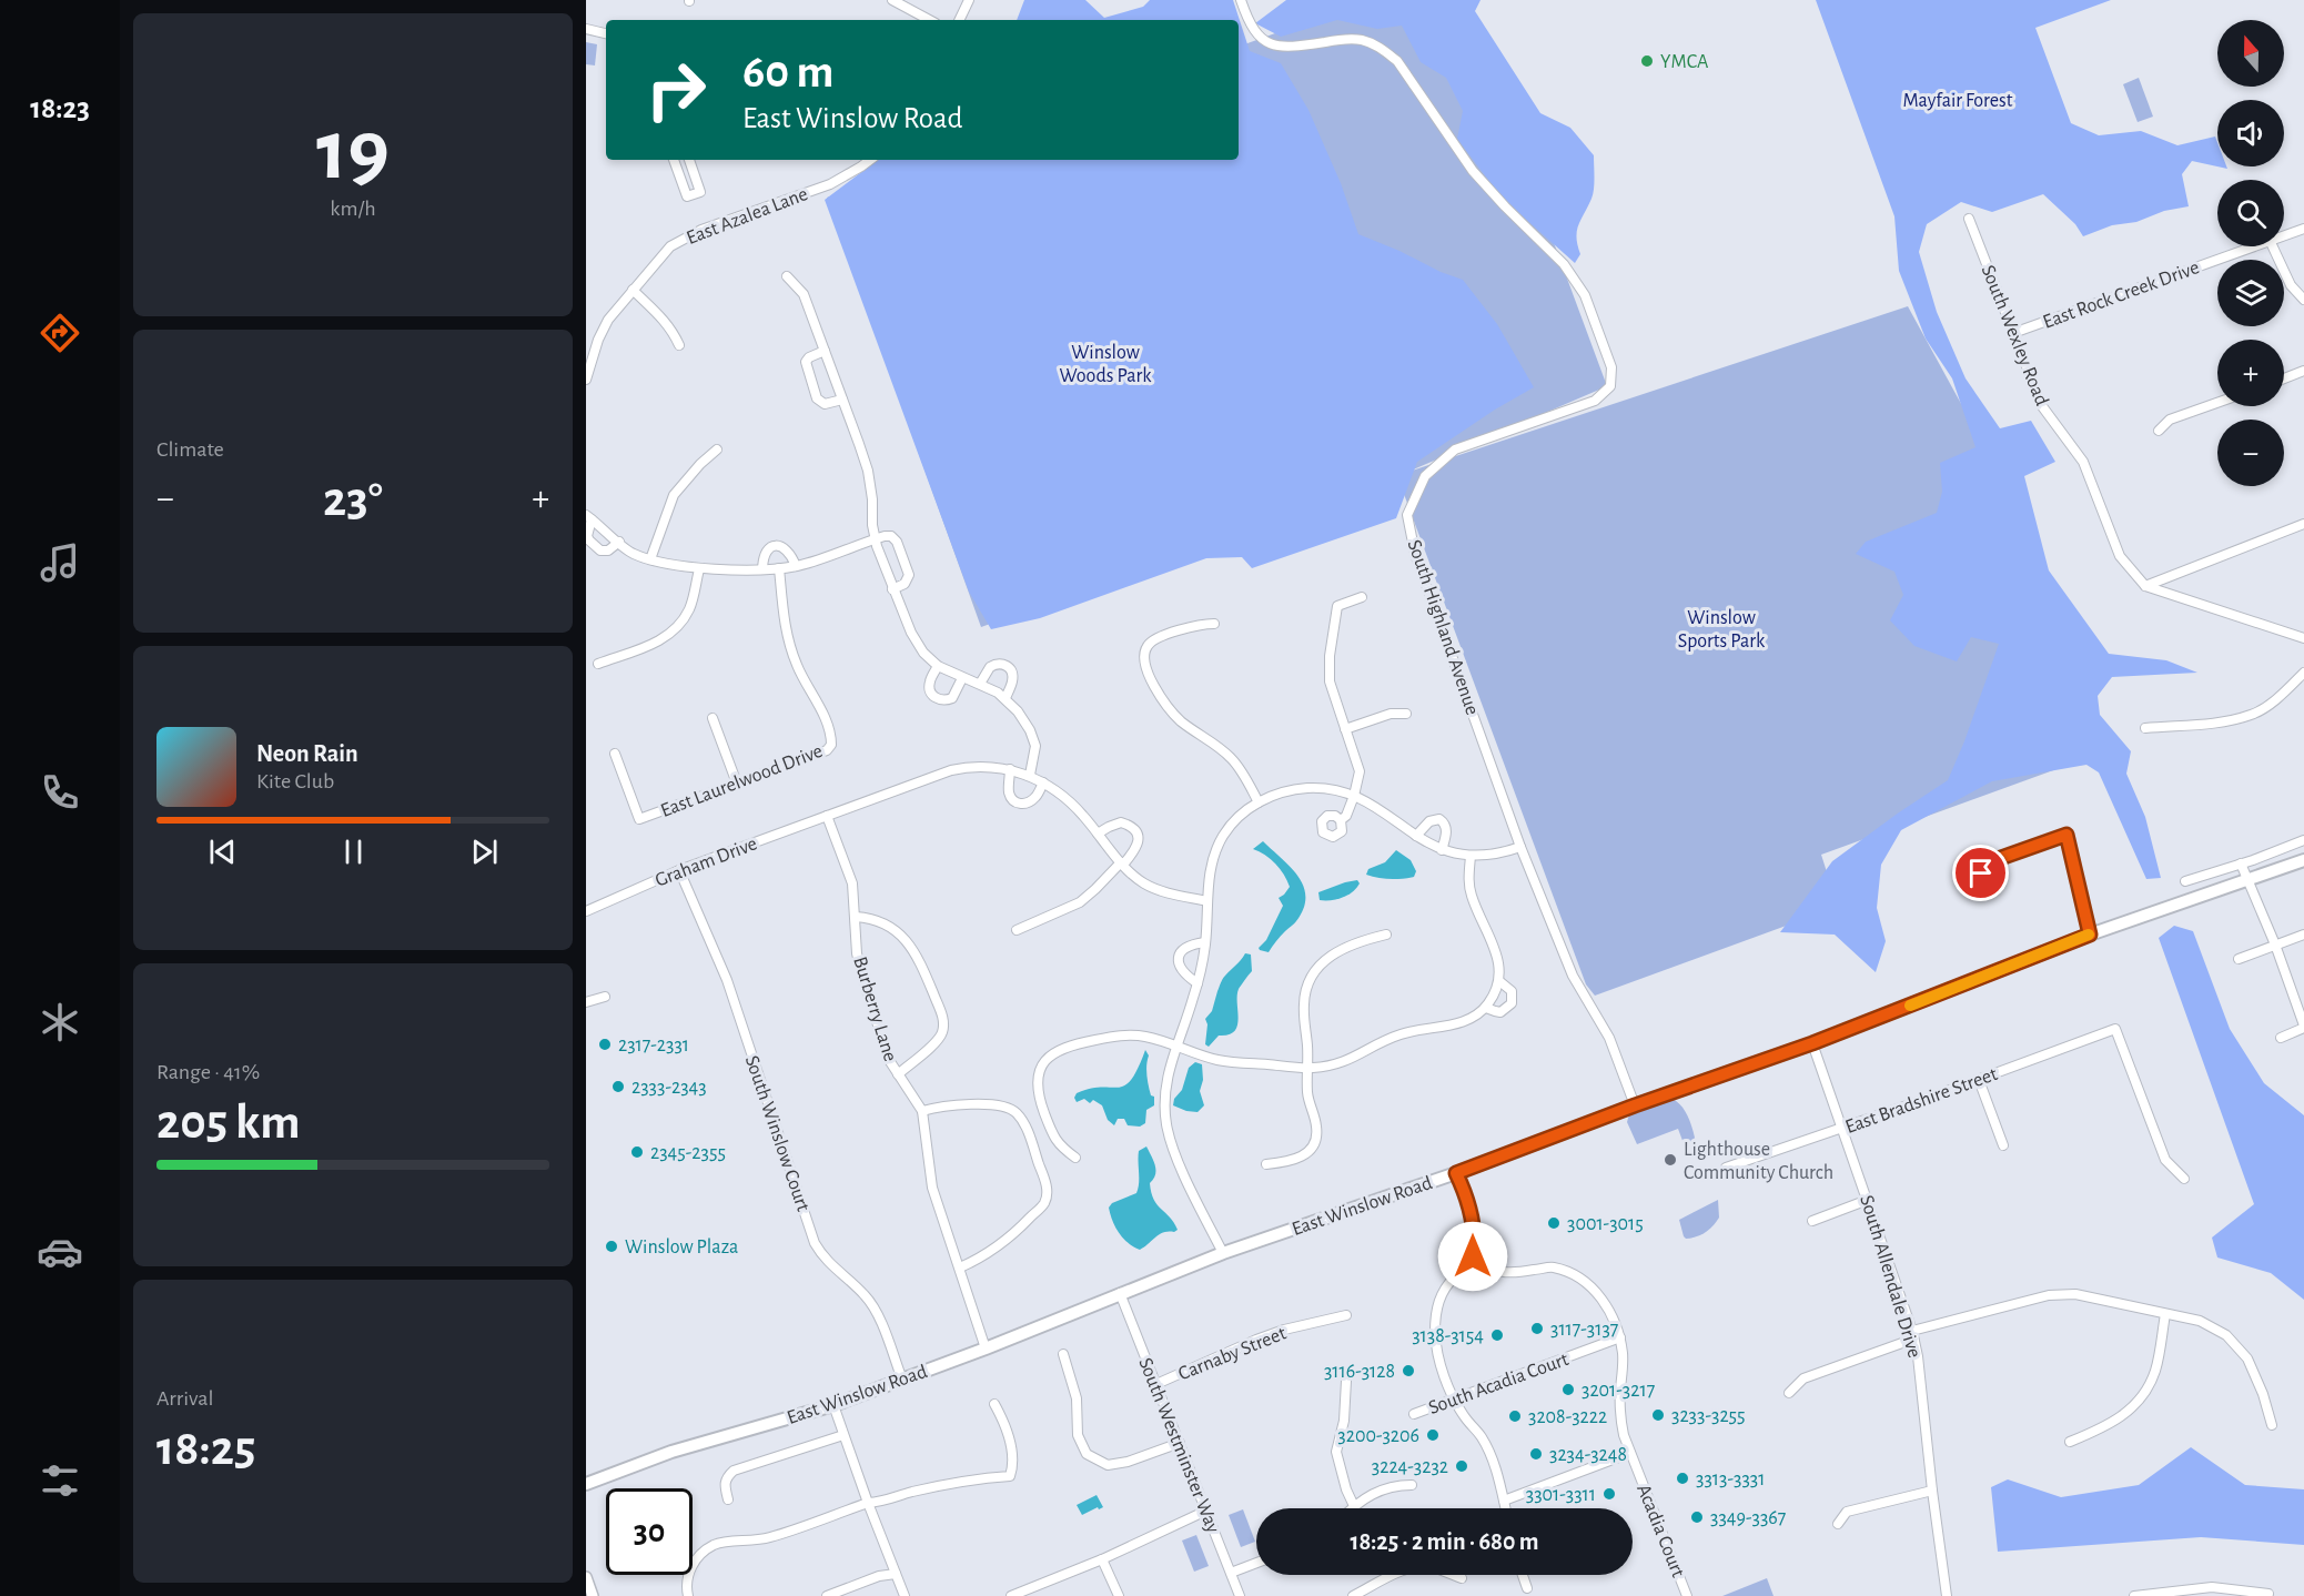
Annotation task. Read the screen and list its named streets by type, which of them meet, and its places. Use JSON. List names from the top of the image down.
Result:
{
  "streets": {
    "main road": ["East Winslow Road"],
    "street": [
      "East Azalea Lane",
      "East Rock Creek Drive",
      "South Wexley Road",
      "South Highland Avenue",
      "East Laurelwood Drive",
      "Graham Drive",
      "Burberry Lane",
      "East Bradshire Street",
      "South Winslow Court",
      "South Allendale Drive",
      "Carnaby Street",
      "South Acadia Court",
      "South Westminster Way",
      "Acadia Court"
    ]
  },
  "crossings": [
    ["East Rock Creek Drive", "South Wexley Road"],
    ["South Highland Avenue", "East Winslow Road"],
    ["Graham Drive", "Burberry Lane"],
    ["Graham Drive", "South Winslow Court"],
    ["Burberry Lane", "East Winslow Road"],
    ["East Bradshire Street", "South Allendale Drive"],
    ["South Winslow Court", "East Winslow Road"],
    ["East Winslow Road", "South Allendale Drive"],
    ["East Winslow Road", "South Westminster Way"],
    ["Carnaby Street", "South Westminster Way"],
    ["South Acadia Court", "Acadia Court"]
  ],
  "parks": ["Mayfair Forest", "Winslow Woods Park", "Winslow Sports Park"],
  "places": [
    "YMCA",
    "2317-2331",
    "2333-2343",
    "2345-2355",
    "Lighthouse Community Church",
    "3001-3015",
    "Winslow Plaza",
    "3117-3137",
    "3138-3154",
    "3116-3128",
    "3201-3217",
    "3233-3255",
    "3208-3222",
    "3200-3206",
    "3234-3248",
    "3224-3232",
    "3313-3331",
    "3301-3311",
    "3349-3367"
  ],
  "north": "top",
  "page": {
    "tabs": "18:23",
    "tile": [
      ["19", "km/h"],
      "Climate",
      ["Range · 41%", "205 km"],
      ["Arrival", "18:25"]
    ],
    "map_buttons": ["+", "−"],
    "turn": ["60 m", "East Winslow Road"],
    "heat": ["−", "23°", "+"],
    "song": ["Neon Rain", "Kite Club"],
    "limit": "30",
    "trip": "18:25 · 2 min · 680 m"
  }
}
